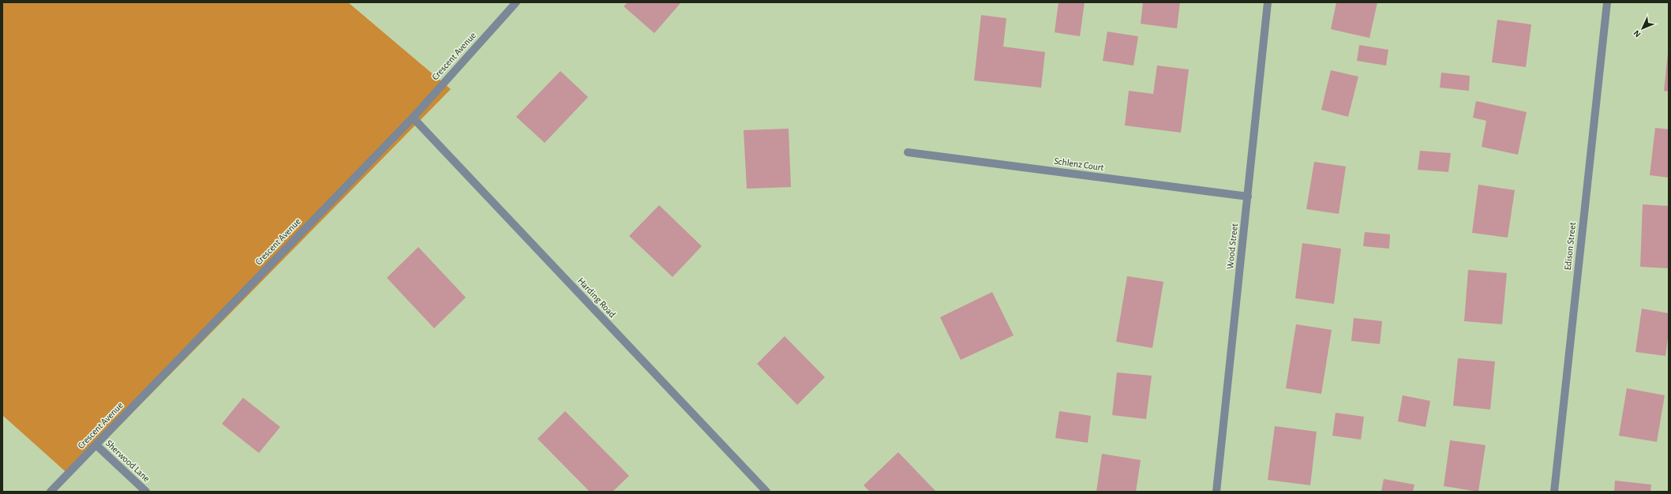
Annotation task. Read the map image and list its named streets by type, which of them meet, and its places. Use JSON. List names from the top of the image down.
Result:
{
  "streets": {
    "street": [
      "Crescent Avenue",
      "Schlenz Court",
      "Wood Street",
      "Edison Street",
      "Harding Road",
      "Sherwood Lane"
    ]
  },
  "crossings": [
    ["Crescent Avenue", "Harding Road"],
    ["Crescent Avenue", "Sherwood Lane"],
    ["Schlenz Court", "Wood Street"]
  ],
  "north": "bottom left"
}
